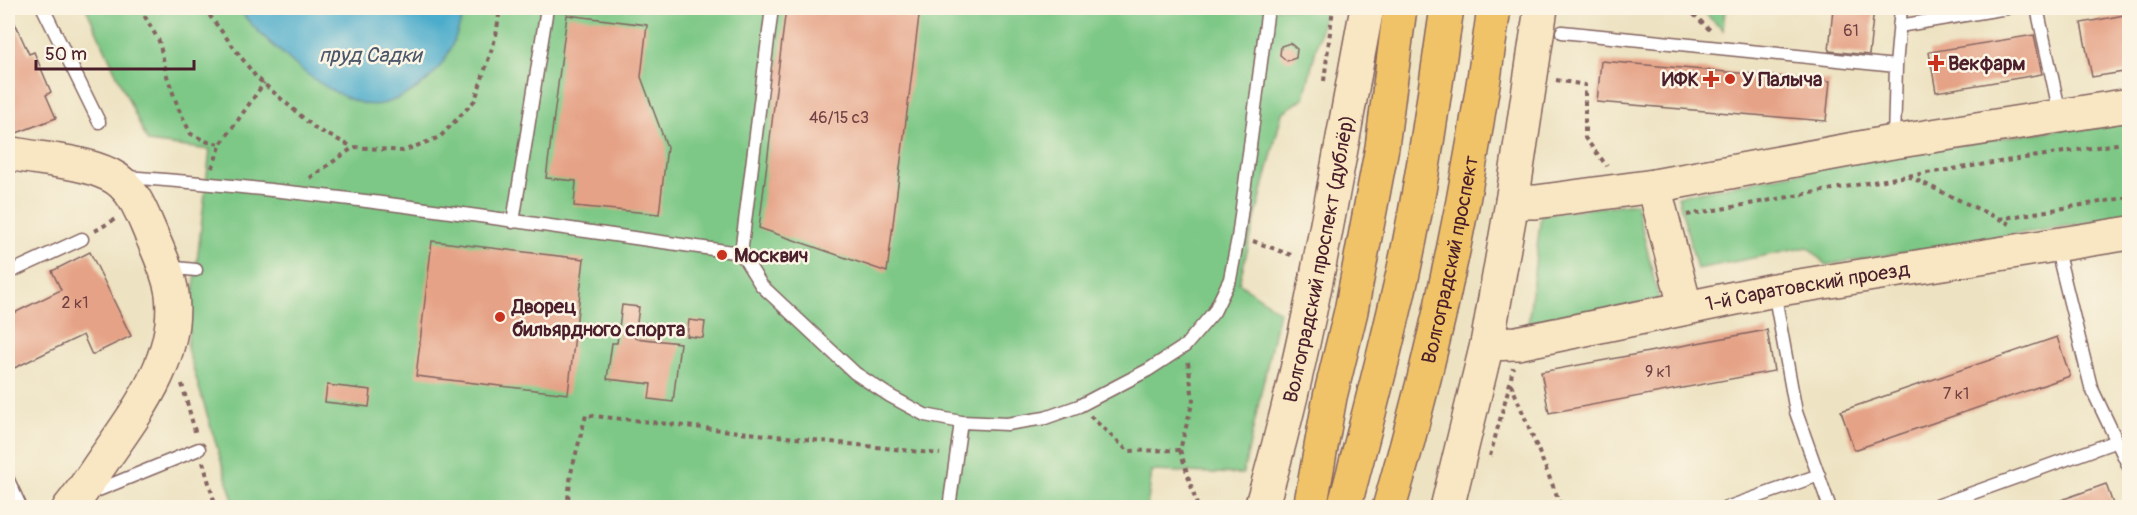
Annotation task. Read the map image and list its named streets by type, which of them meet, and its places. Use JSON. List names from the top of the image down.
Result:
{
  "streets": {
    "main road": ["Волгоградский проспект"],
    "street": ["Волгоградский проспект (дублёр)", "1-й Саратовский проезд"]
  },
  "water": ["пруд Садки"],
  "places": {
    "health": ["Векфарм", "ИФК"],
    "other": ["У Палыча", "Москвич", "Дворец бильярдного спорта"]
  },
  "house_numbers": [
    "61",
    "46/15 с3",
    "2 к1",
    "9 к1",
    "7 к1"
  ],
  "scale_bar": "50 m"
}
